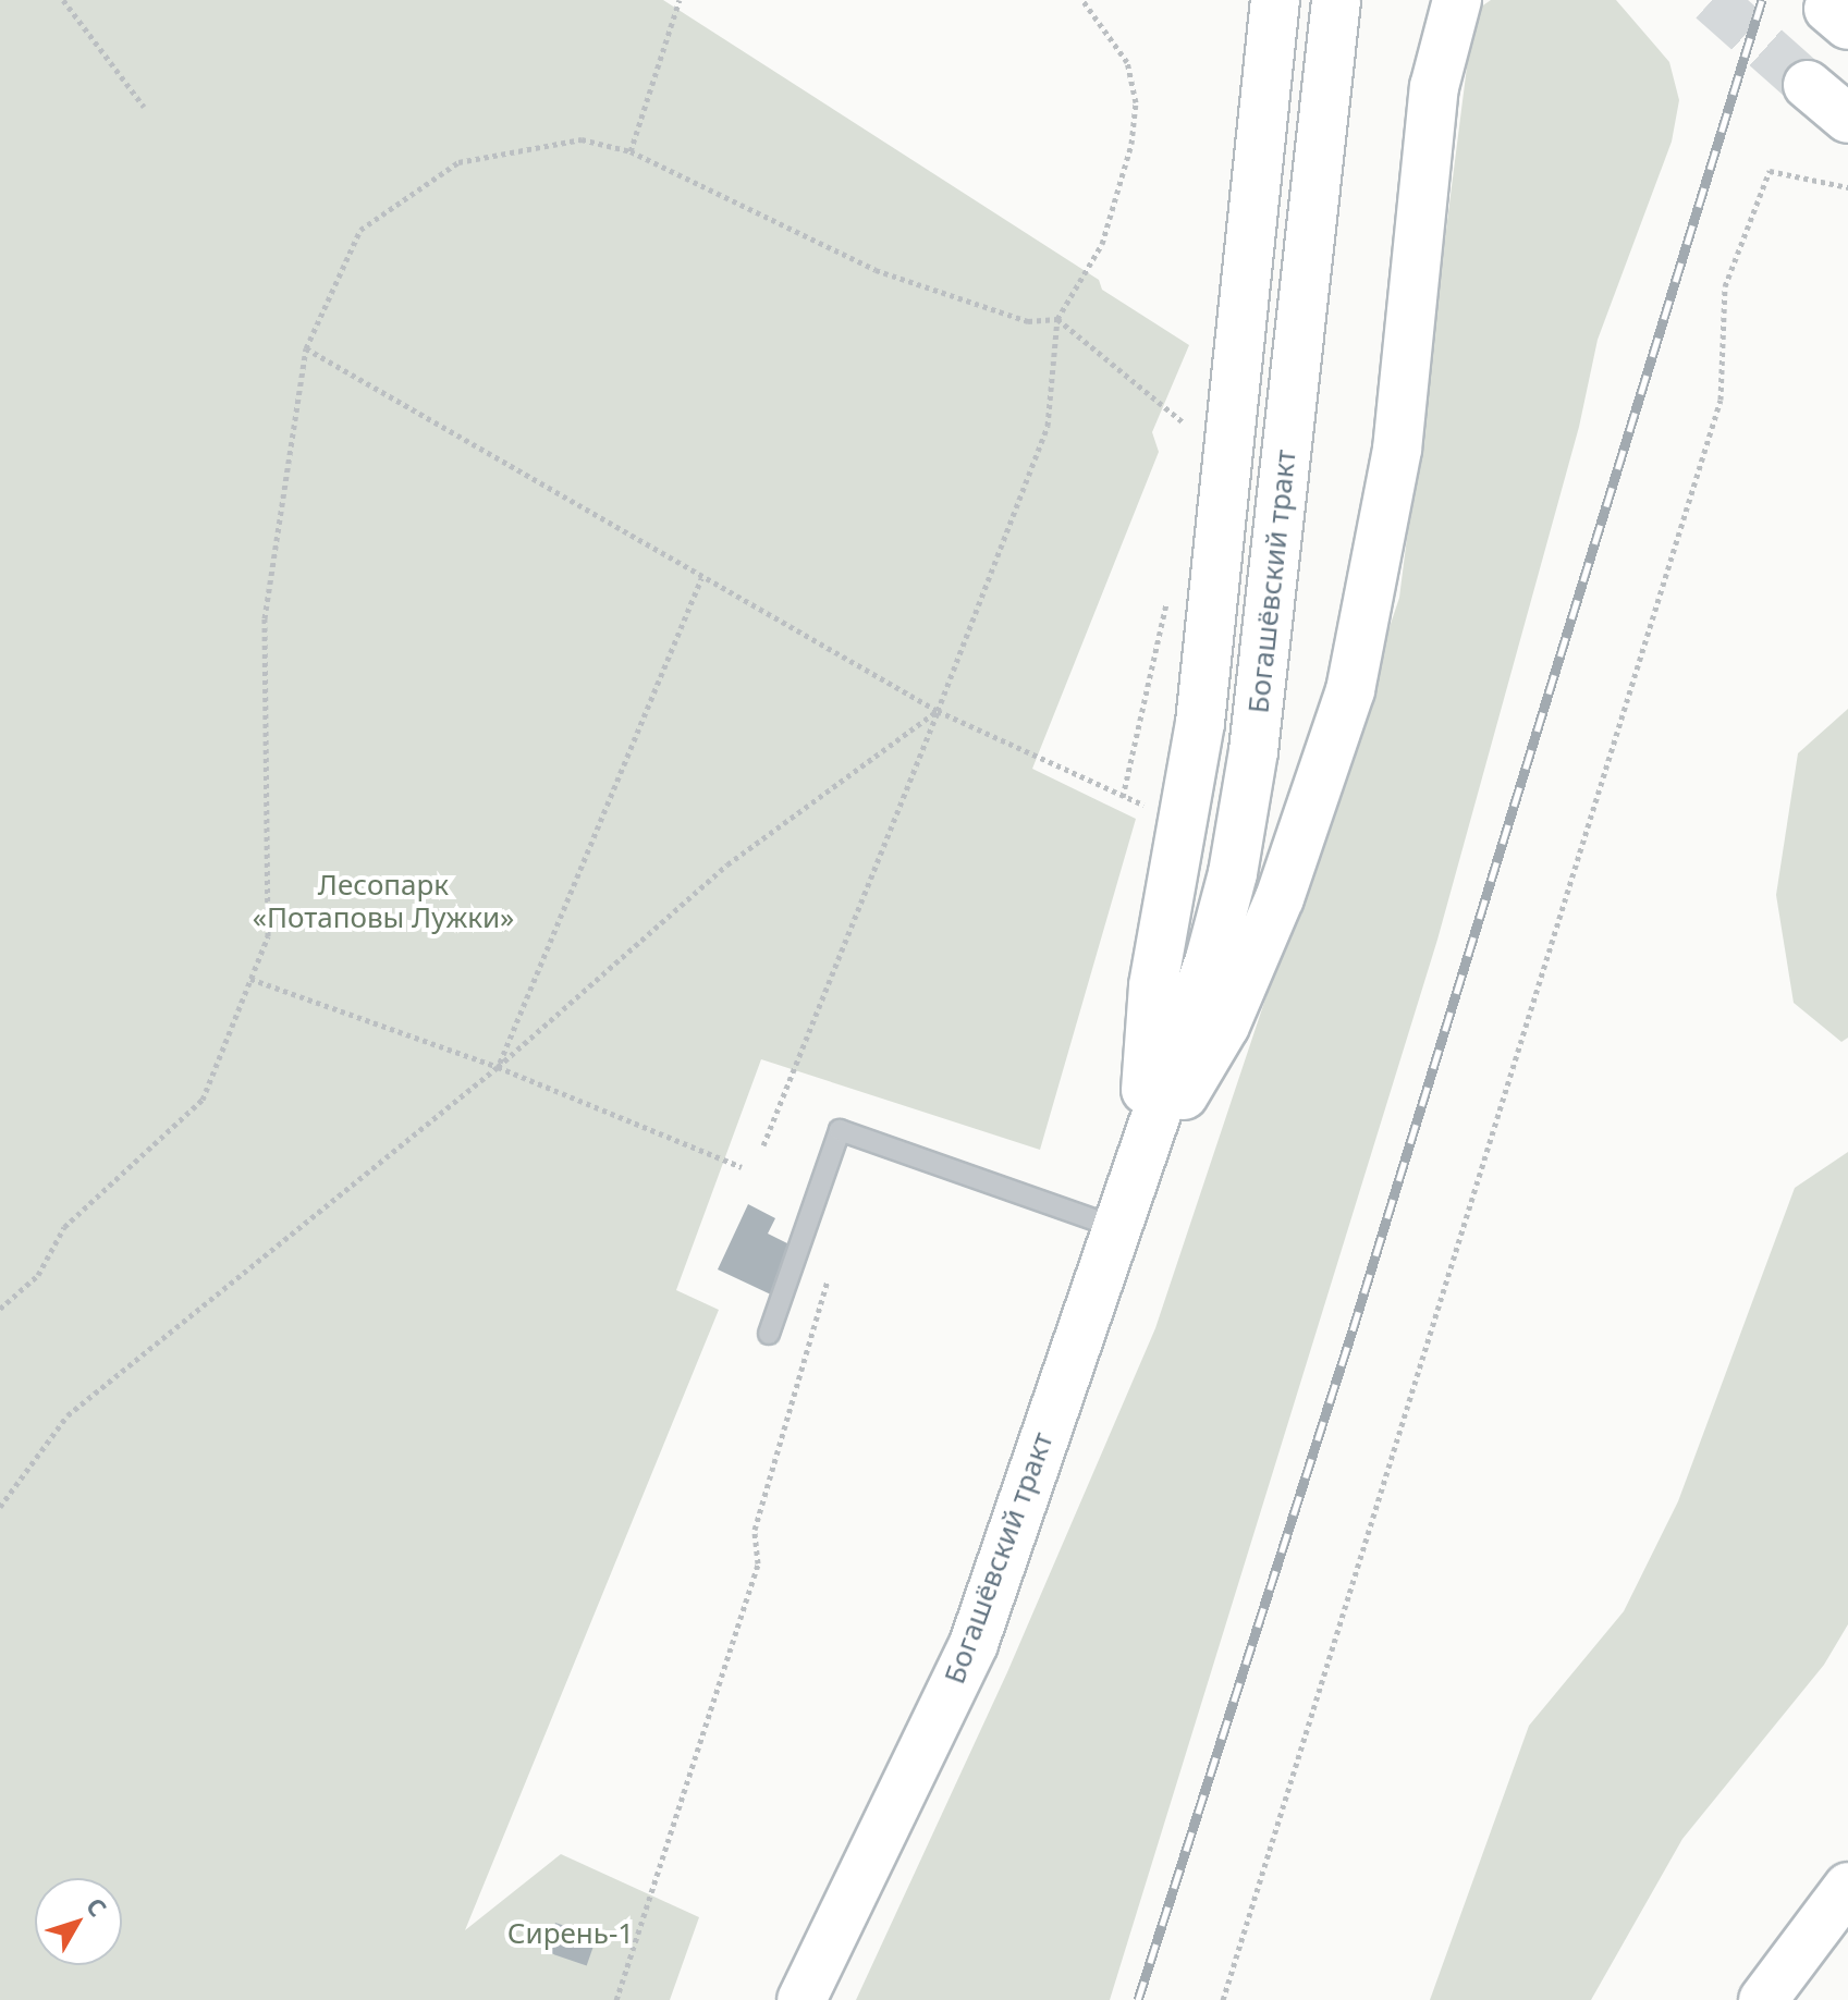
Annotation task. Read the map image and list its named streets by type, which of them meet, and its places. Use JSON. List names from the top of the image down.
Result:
{
  "streets": {
    "main road": ["Богашёвский тракт"]
  },
  "parks": ["Лесопарк «Потаповы Лужки»", "Сирень-1"],
  "north": "top right"
}
